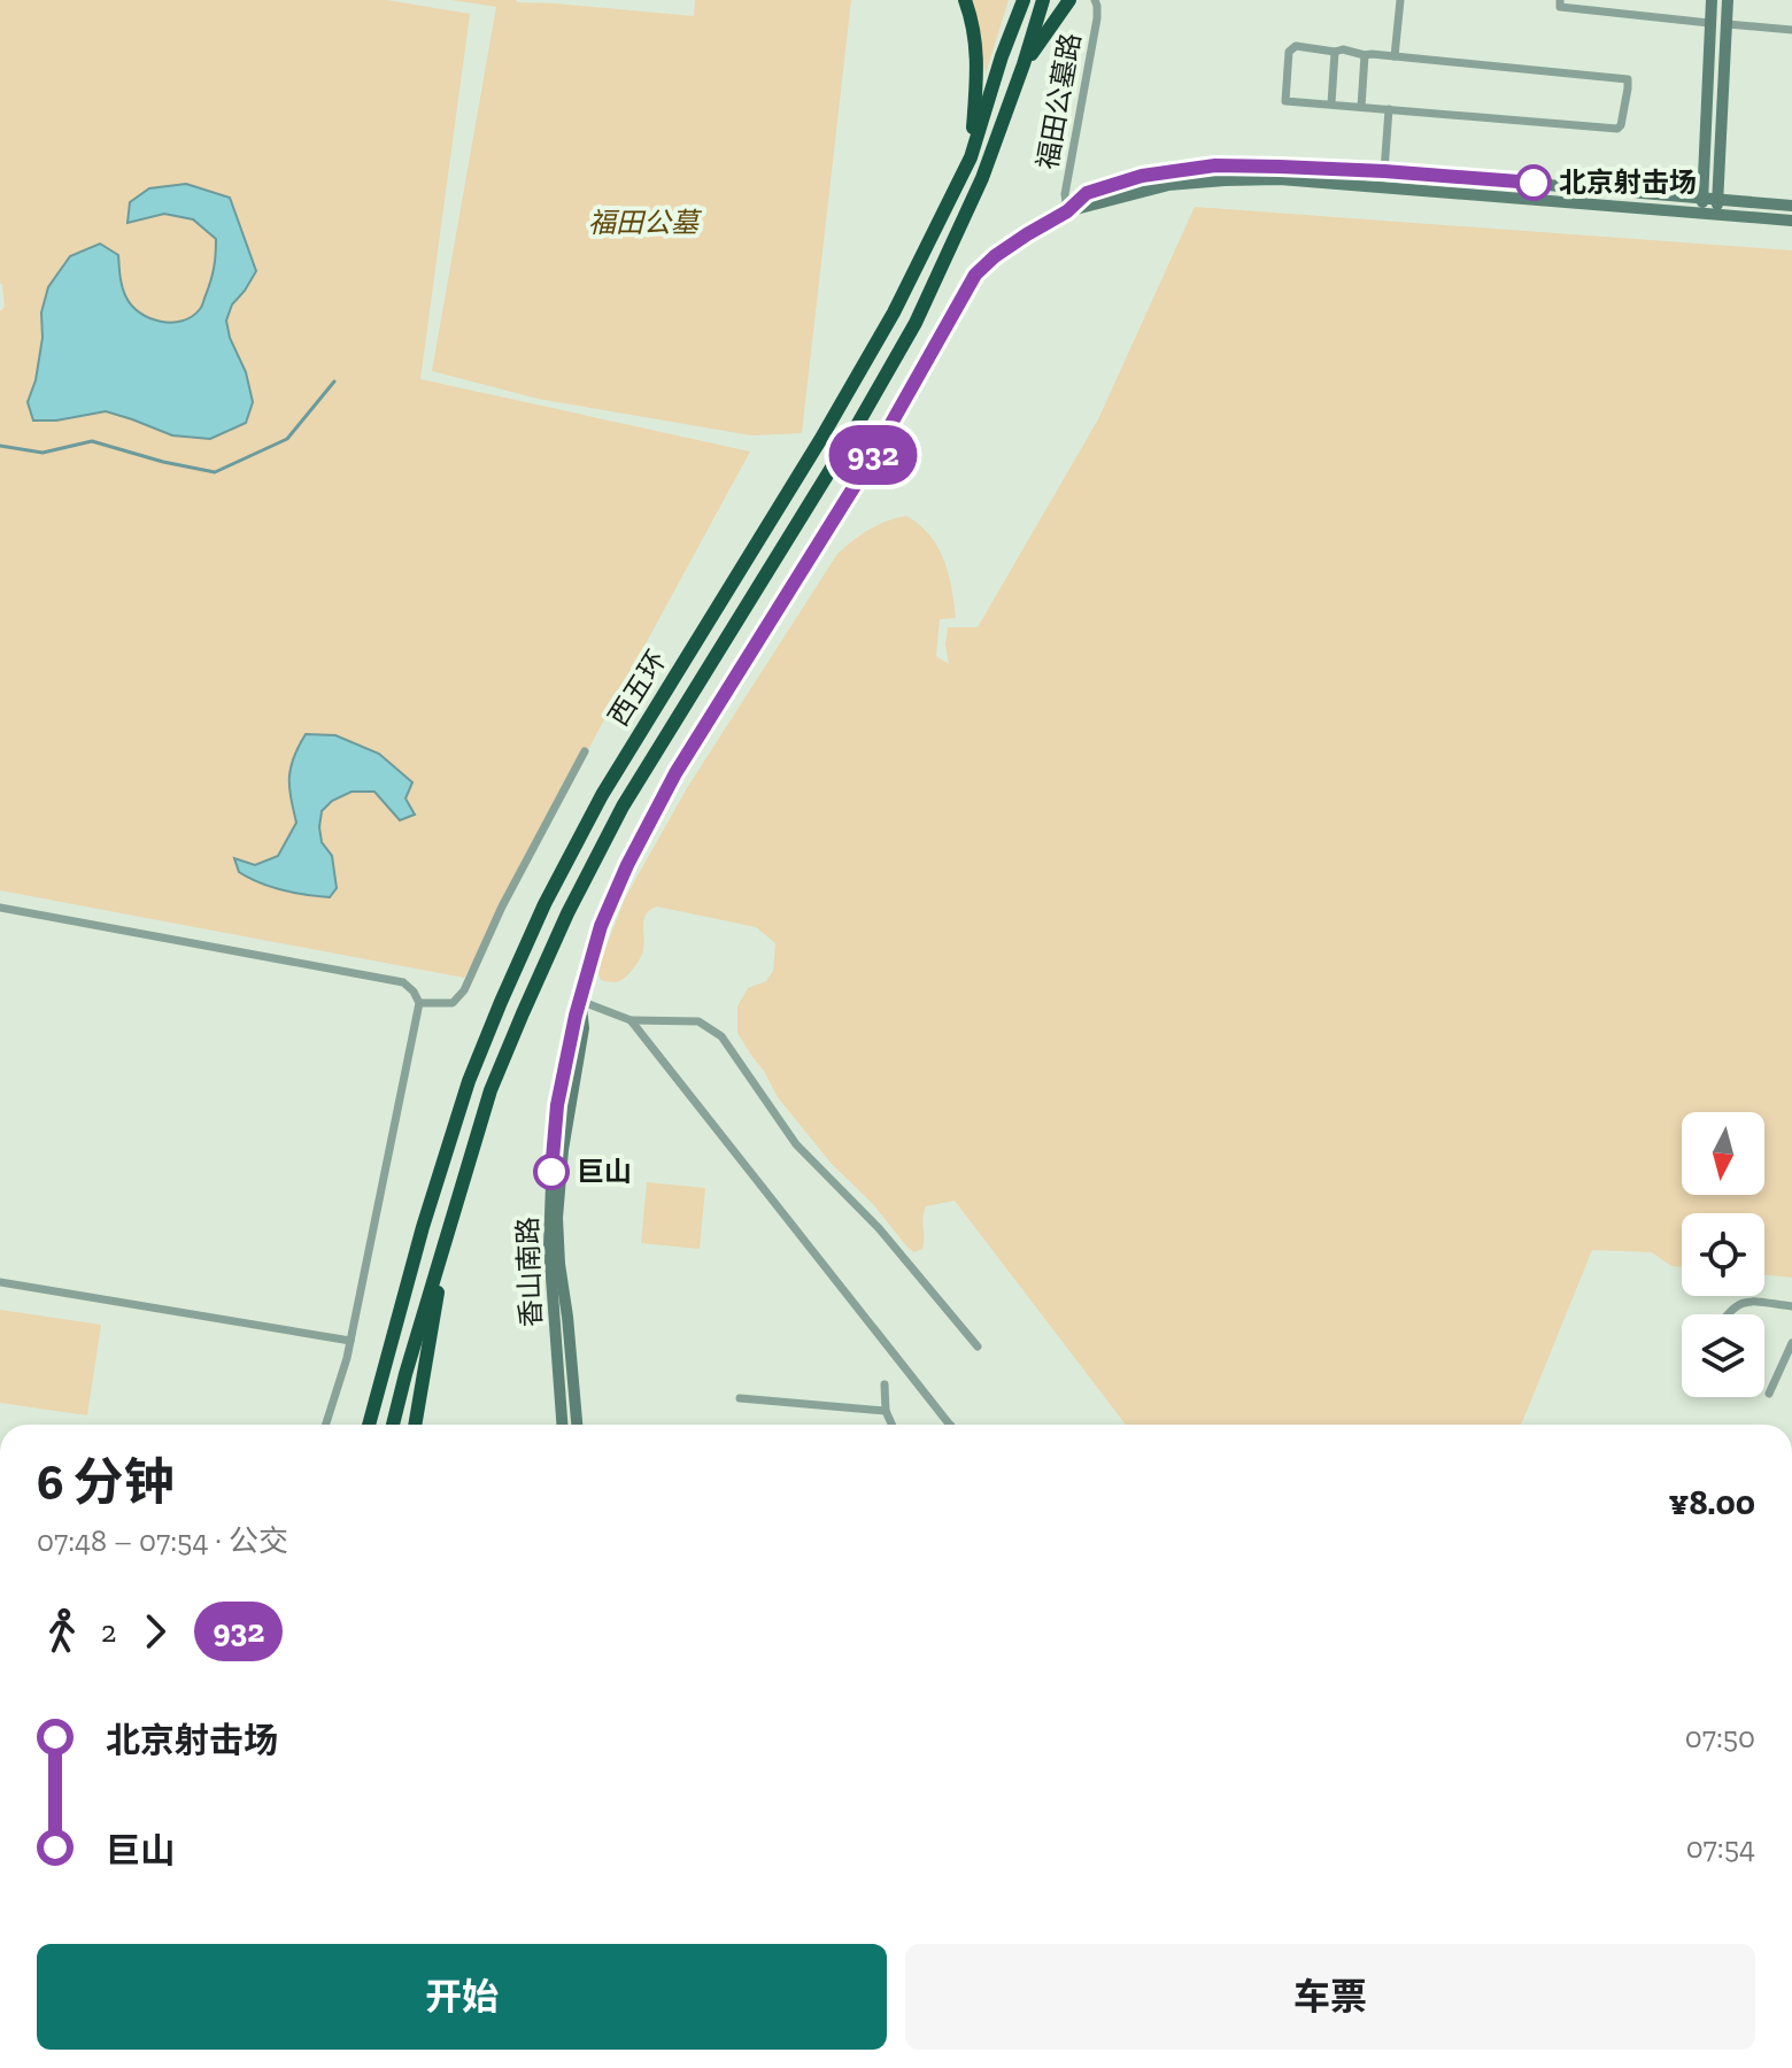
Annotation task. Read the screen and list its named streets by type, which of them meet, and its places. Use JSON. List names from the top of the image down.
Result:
{
  "streets": {
    "highway": ["西五环"],
    "main road": ["香山南路"],
    "street": ["福田公墓路"]
  },
  "crossings": [
    ["福田公墓路", "香山南路"]
  ],
  "parks": ["福田公墓"],
  "places": ["北京射击场", "巨山"],
  "lines": ["bus line 932"],
  "north": "bottom",
  "page": {
    "on_map": "932",
    "heading": ["6 分钟", "07:48 – 07:54 · 公交", "¥8.00"],
    "legs": ["2", "932"],
    "list": [
      {
        "name": "北京射击场",
        "value": "07:50"
      },
      {
        "name": "巨山",
        "value": "07:54"
      }
    ],
    "buttons": ["开始", "车票"]
  }
}
